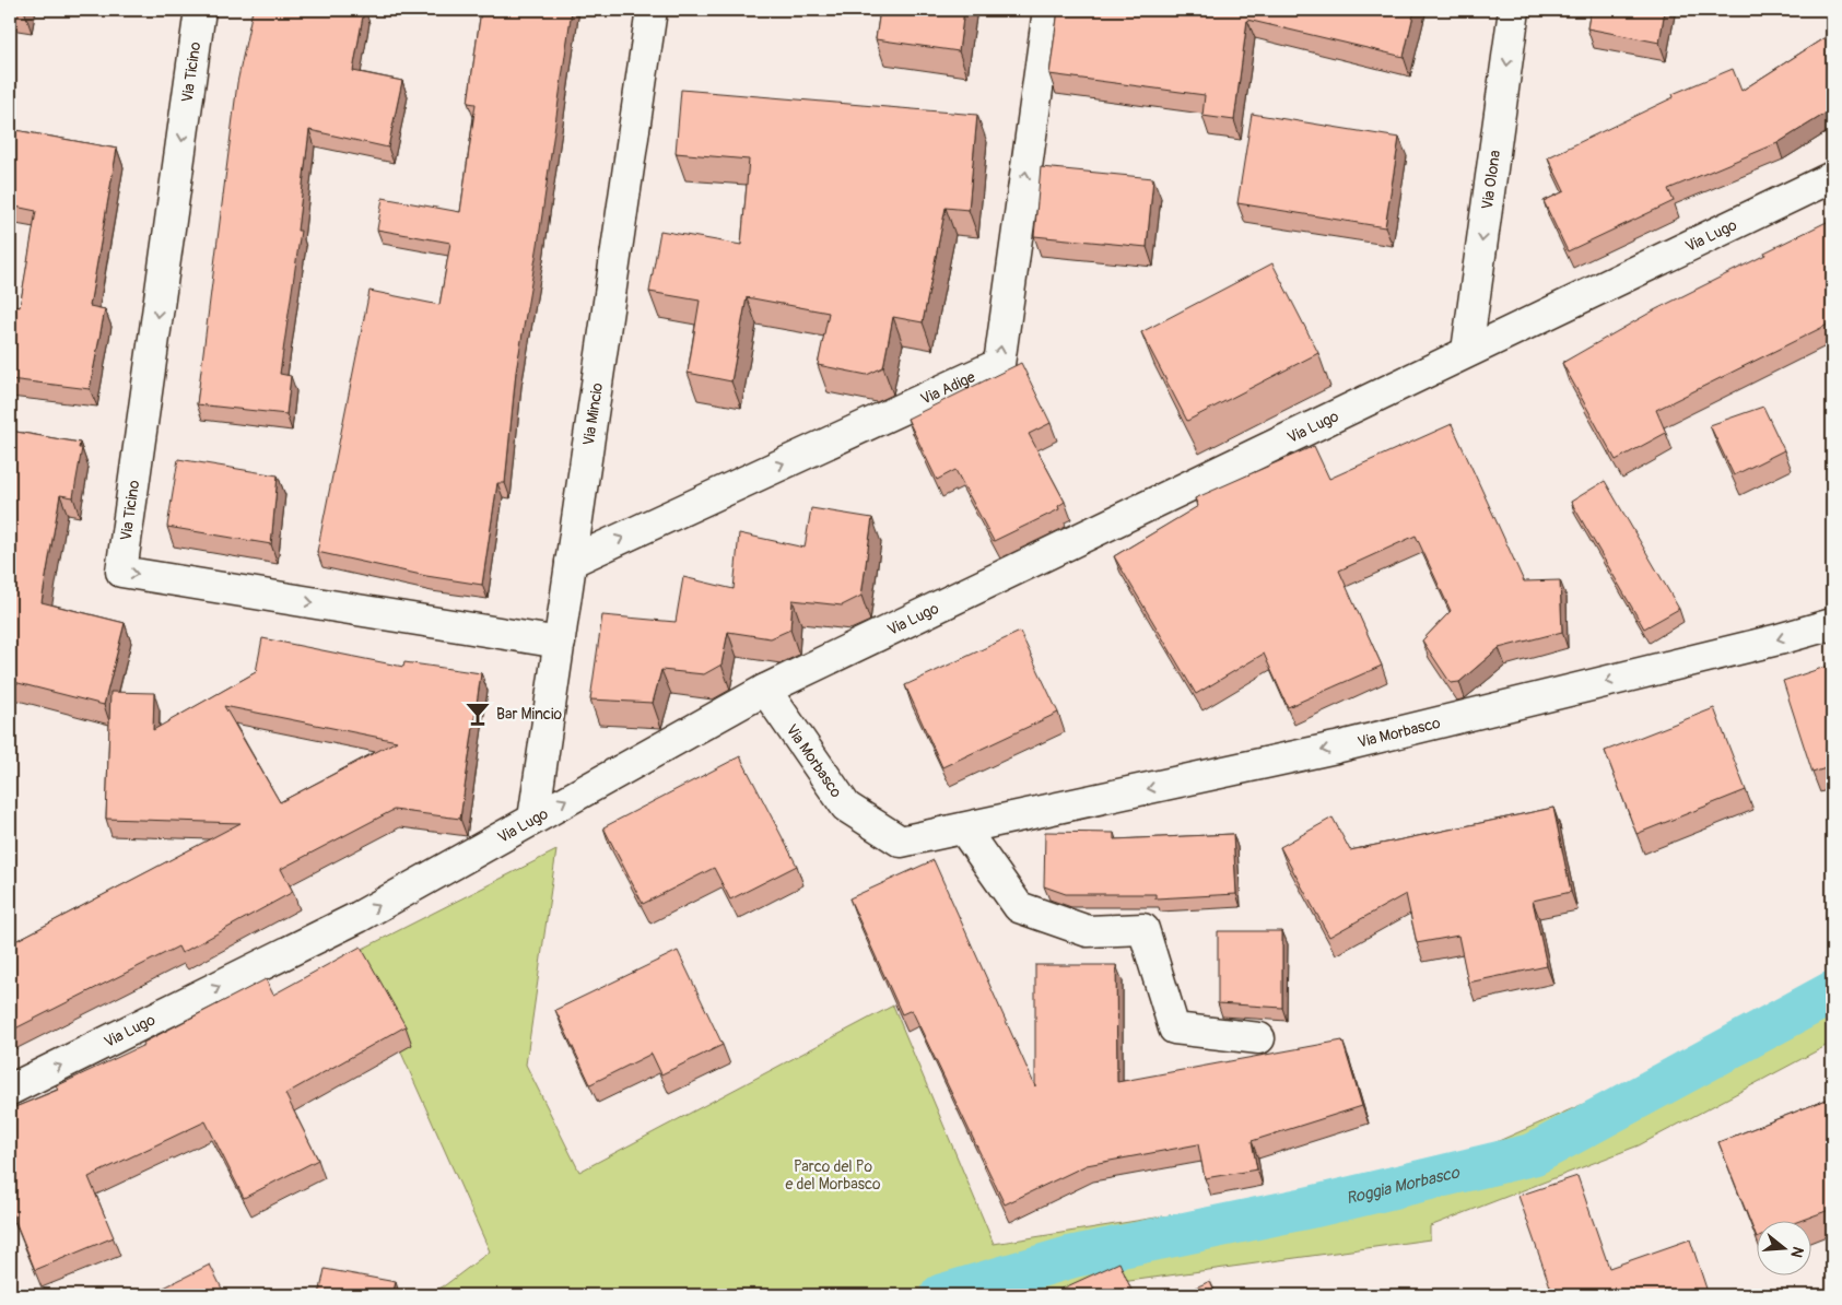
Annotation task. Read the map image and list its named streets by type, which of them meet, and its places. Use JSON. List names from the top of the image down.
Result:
{
  "streets": {
    "street": [
      "Via Ticino",
      "Via Olona",
      "Via Lugo",
      "Via Adige",
      "Via Mincio",
      "Via Morbasco"
    ]
  },
  "crossings": [
    ["Via Ticino", "Via Mincio"],
    ["Via Olona", "Via Lugo"],
    ["Via Lugo", "Via Mincio"],
    ["Via Lugo", "Via Morbasco"],
    ["Via Adige", "Via Mincio"]
  ],
  "one_way": [
    "Via Olona",
    "Via Lugo",
    "Via Adige",
    "Via Morbasco"
  ],
  "water": ["Roggia Morbasco"],
  "parks": ["Parco del Po e del Morbasco"],
  "places": {
    "bar": ["Bar Mincio"]
  },
  "north": "right"
}
